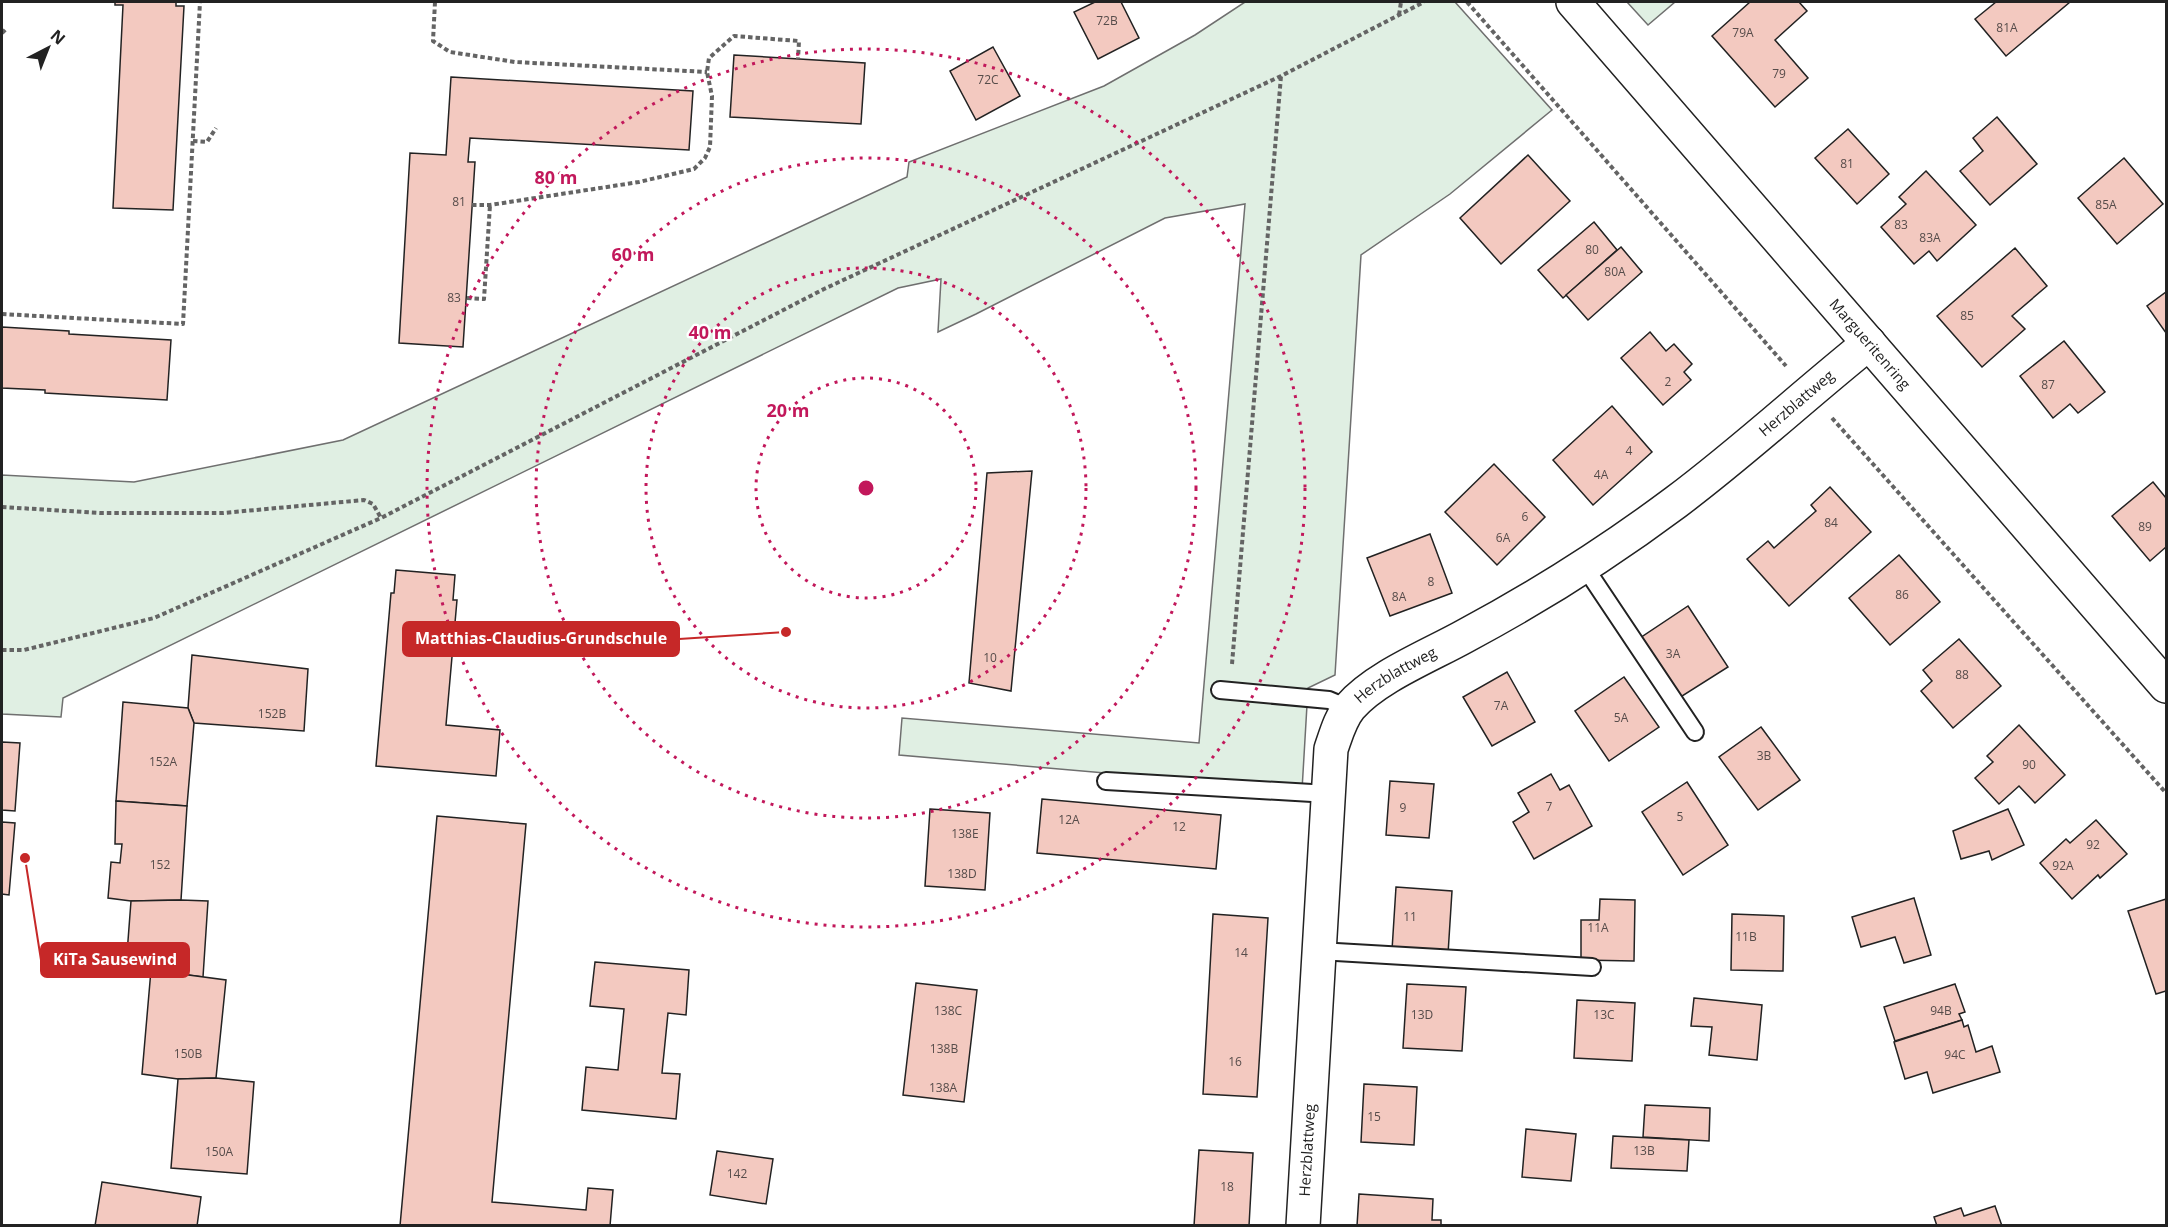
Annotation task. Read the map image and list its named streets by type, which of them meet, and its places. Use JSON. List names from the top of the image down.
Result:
{
  "streets": {
    "street": ["Margueritenring", "Herzblattweg"]
  },
  "crossings": [
    ["Margueritenring", "Herzblattweg"]
  ],
  "places": ["Matthias-Claudius-Grundschule", "KiTa Sausewind"],
  "house_numbers": [
    "72B",
    "81A",
    "79A",
    "79",
    "72C",
    "81",
    "81",
    "85A",
    "83",
    "83A",
    "80",
    "80A",
    "83",
    "85",
    "2",
    "87",
    "4",
    "4A",
    "6",
    "84",
    "89",
    "6A",
    "8",
    "86",
    "8A",
    "3A",
    "10",
    "88",
    "7A",
    "152B",
    "5A",
    "3B",
    "152A",
    "90",
    "7",
    "9",
    "5",
    "12A",
    "12",
    "138E",
    "92",
    "152",
    "92A",
    "138D",
    "11",
    "11A",
    "11B",
    "14",
    "138C",
    "94B",
    "13D",
    "13C",
    "138B",
    "150B",
    "94C",
    "16",
    "138A",
    "15",
    "13B",
    "150A",
    "142",
    "18"
  ],
  "north": "top right",
  "rings": [
    "80 m",
    "60 m",
    "40 m",
    "20 m"
  ]
}
